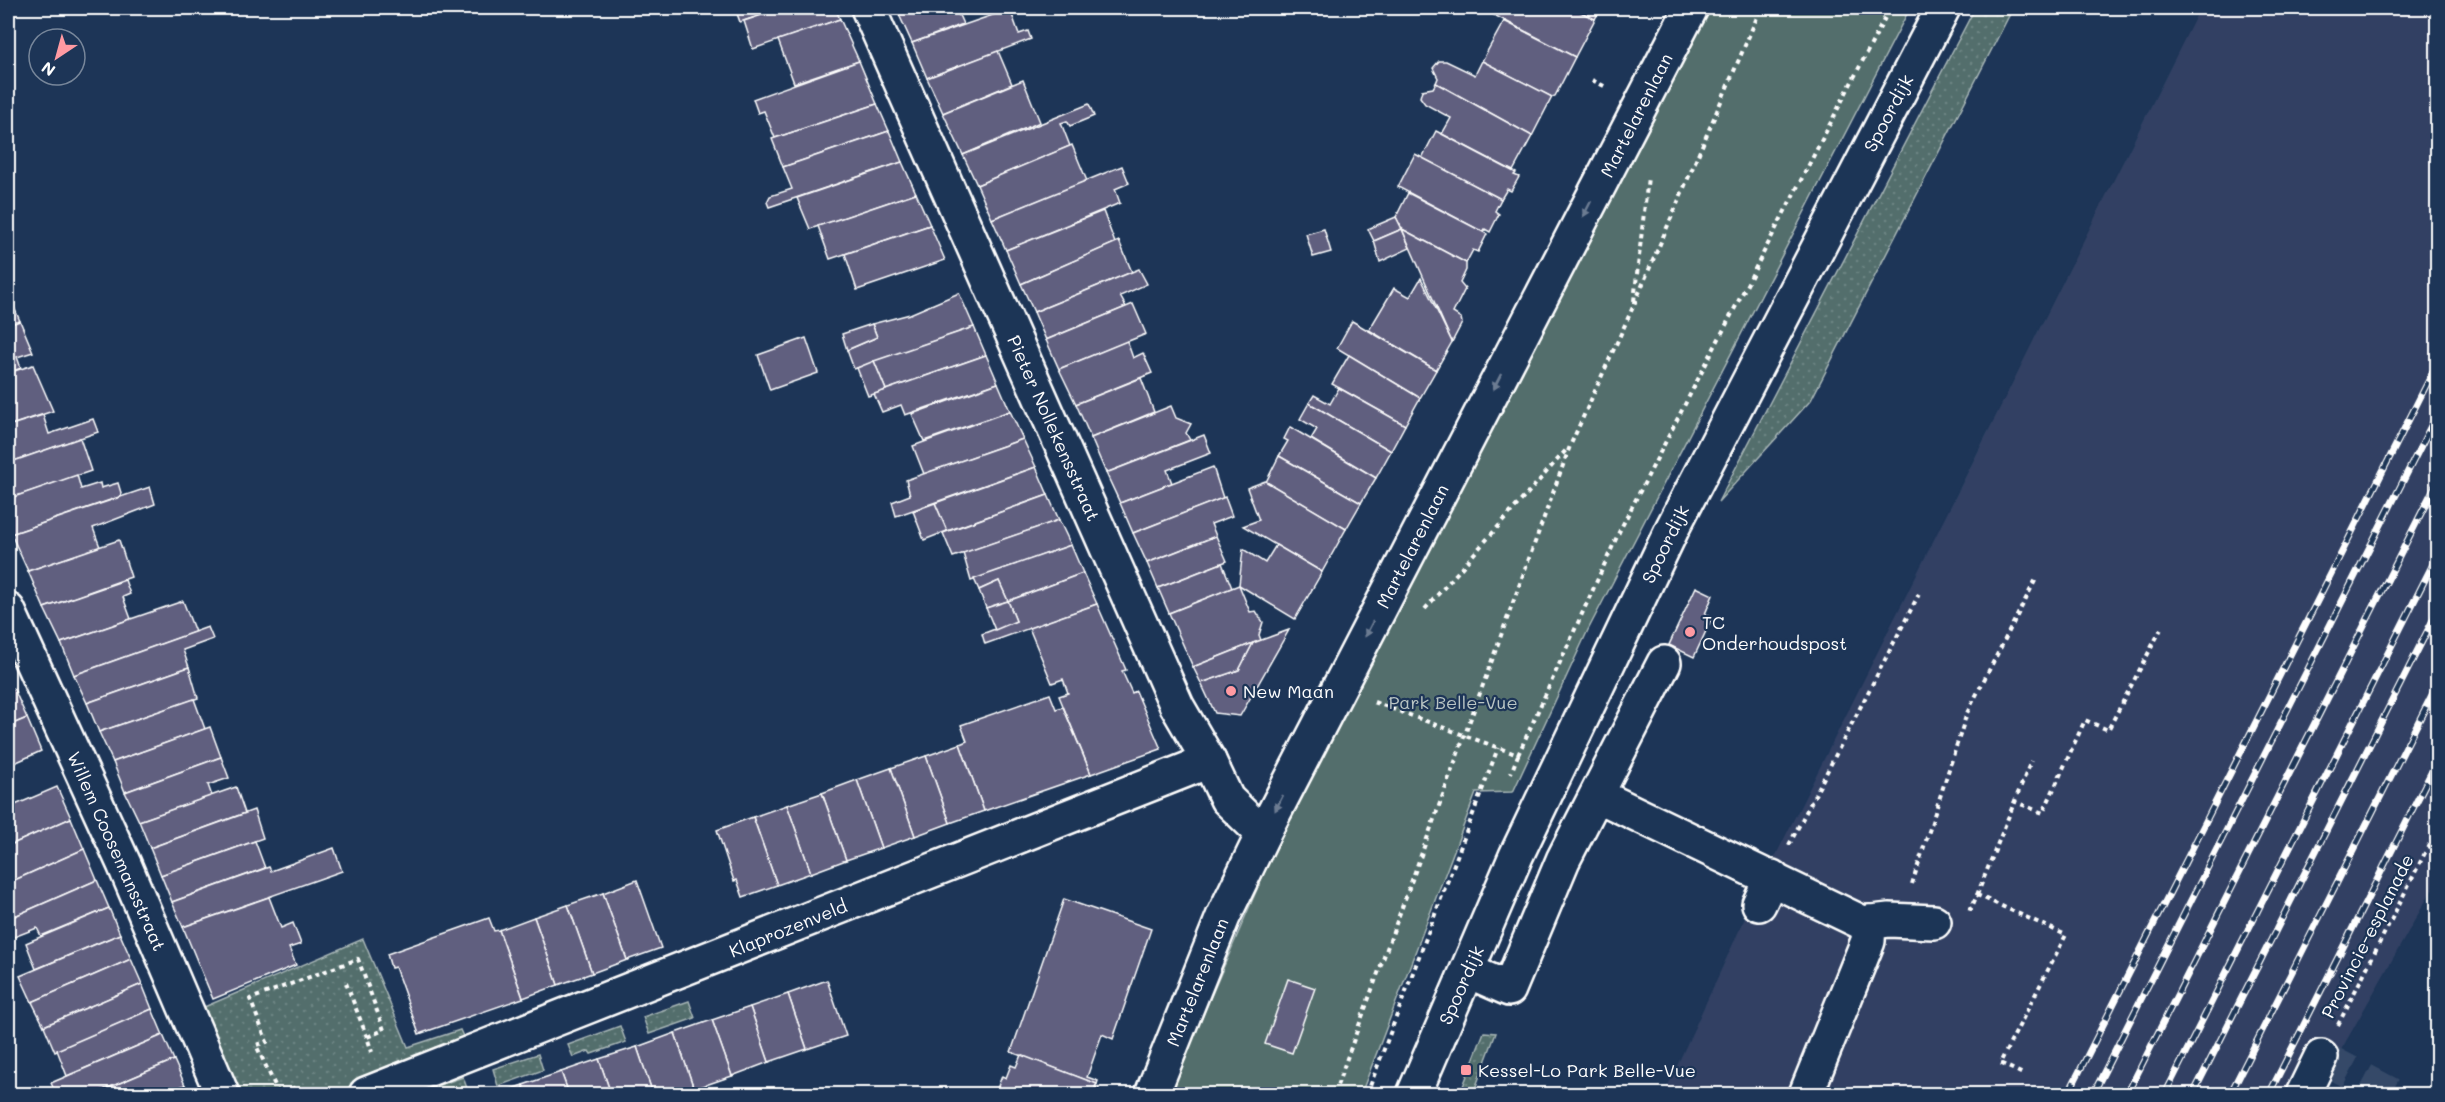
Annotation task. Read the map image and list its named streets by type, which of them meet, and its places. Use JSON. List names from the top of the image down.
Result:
{
  "streets": {
    "street": [
      "Spoordijk",
      "Martelarenlaan",
      "Pieter Nollekensstraat",
      "Willem Coosemansstraat",
      "Klaprozenveld"
    ],
    "path": ["Provincie-esplanade"]
  },
  "crossings": [
    ["Martelarenlaan", "Pieter Nollekensstraat"],
    ["Pieter Nollekensstraat", "Klaprozenveld"]
  ],
  "one_way": ["Martelarenlaan"],
  "parks": ["Park Belle-Vue"],
  "places": {
    "other": ["TC Onderhoudspost", "New Maan"],
    "transit": ["Kessel-Lo Park Belle-Vue"]
  },
  "north": "bottom left"
}
